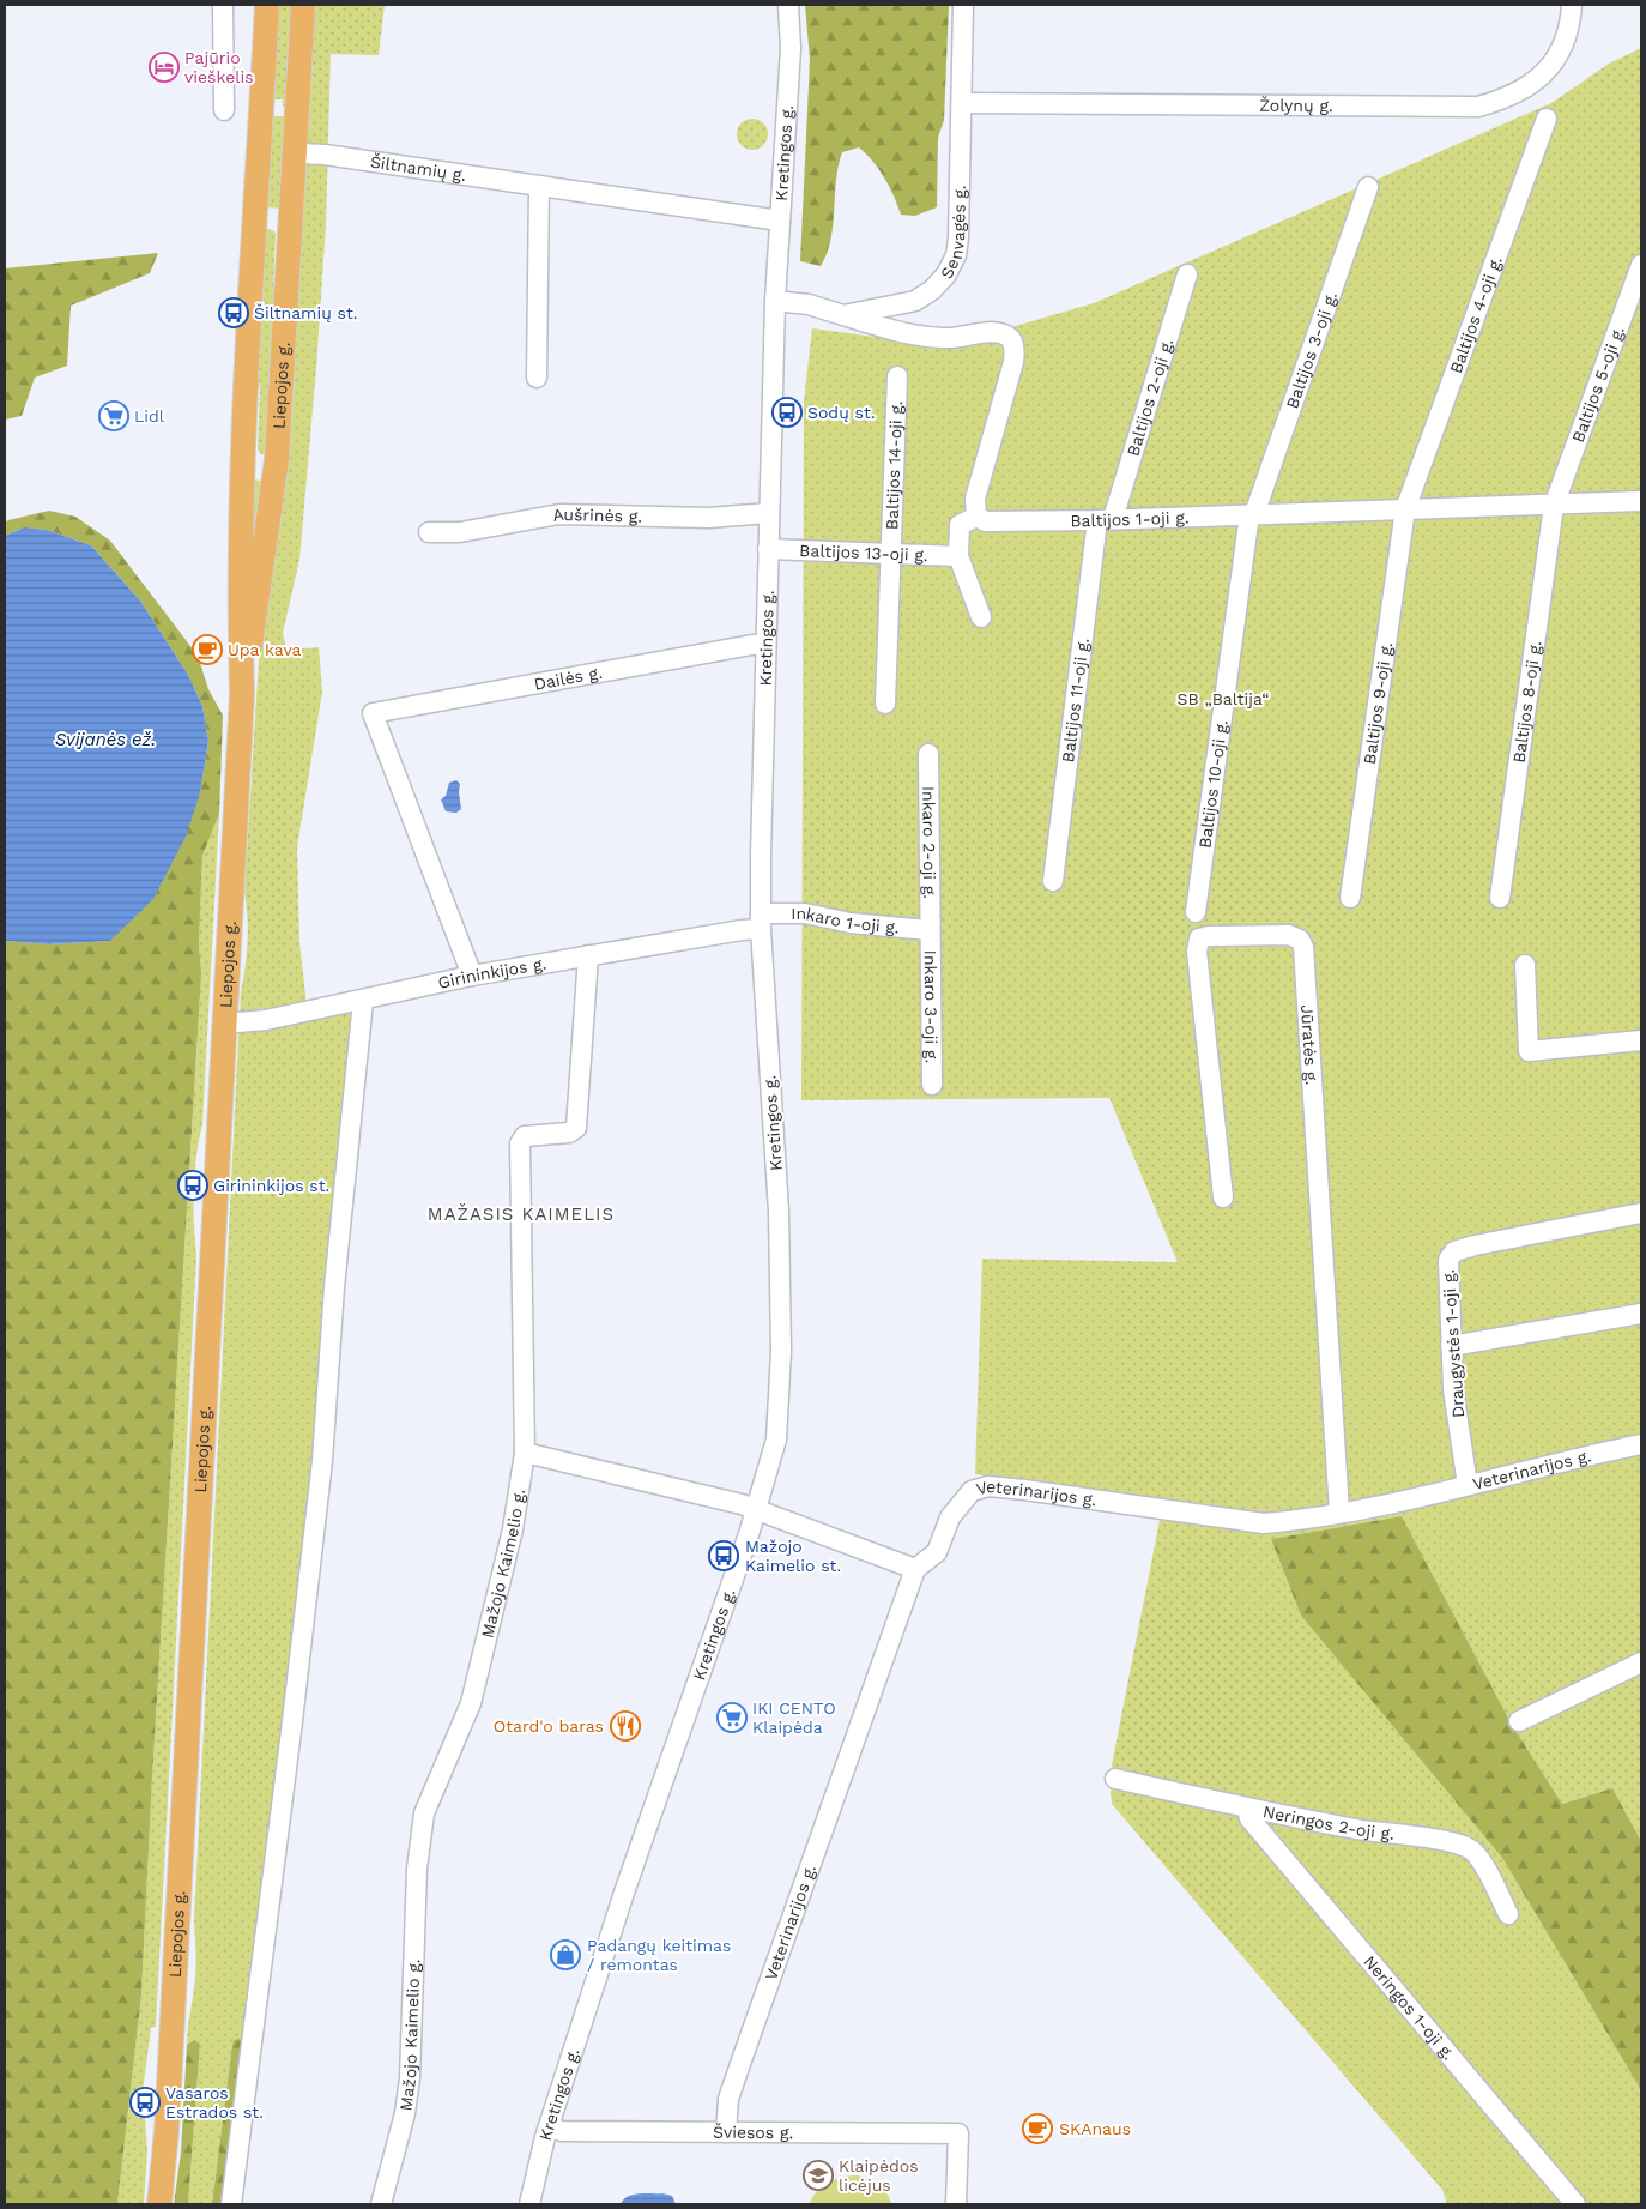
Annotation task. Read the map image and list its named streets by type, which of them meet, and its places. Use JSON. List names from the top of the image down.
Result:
{
  "streets": {
    "main road": ["Liepojos g."],
    "street": [
      "Žolynų g.",
      "Kretingos g.",
      "Šiltnamių g.",
      "Senvagės g.",
      "Baltijos 4-oji g.",
      "Baltijos 3-oji g.",
      "Baltijos 5-oji g.",
      "Baltijos 2-oji g.",
      "Baltijos 14-oji g.",
      "Aušrinės g.",
      "Baltijos 1-oji g.",
      "Baltijos 13-oji g.",
      "Dailės g.",
      "Baltijos 11-oji g.",
      "Baltijos 8-oji g.",
      "Baltijos 9-oji g.",
      "Baltijos 10-oji g.",
      "Inkaro 2-oji g.",
      "Inkaro 1-oji g.",
      "Girininkijos g.",
      "Inkaro 3-oji g.",
      "Jūratės g.",
      "Draugystės 1-oji g.",
      "Veterinarijos g.",
      "Mažojo Kaimelio g.",
      "Neringos 2-oji g.",
      "Neringos 1-oji g.",
      "Šviesos g."
    ]
  },
  "crossings": [
    ["Žolynų g.", "Senvagės g."],
    ["Kretingos g.", "Šiltnamių g."],
    ["Kretingos g.", "Senvagės g."],
    ["Kretingos g.", "Aušrinės g."],
    ["Kretingos g.", "Baltijos 13-oji g."],
    ["Kretingos g.", "Dailės g."],
    ["Kretingos g.", "Inkaro 1-oji g."],
    ["Kretingos g.", "Girininkijos g."],
    ["Kretingos g.", "Šviesos g."],
    ["Šiltnamių g.", "Liepojos g."],
    ["Baltijos 4-oji g.", "Baltijos 1-oji g."],
    ["Baltijos 4-oji g.", "Baltijos 9-oji g."],
    ["Baltijos 3-oji g.", "Baltijos 1-oji g."],
    ["Baltijos 3-oji g.", "Baltijos 10-oji g."],
    ["Baltijos 5-oji g.", "Baltijos 1-oji g."],
    ["Baltijos 5-oji g.", "Baltijos 8-oji g."],
    ["Liepojos g.", "Girininkijos g."],
    ["Baltijos 2-oji g.", "Baltijos 1-oji g."],
    ["Baltijos 2-oji g.", "Baltijos 11-oji g."],
    ["Baltijos 14-oji g.", "Baltijos 13-oji g."],
    ["Baltijos 1-oji g.", "Baltijos 11-oji g."],
    ["Baltijos 1-oji g.", "Baltijos 8-oji g."],
    ["Baltijos 1-oji g.", "Baltijos 9-oji g."],
    ["Baltijos 1-oji g.", "Baltijos 10-oji g."],
    ["Dailės g.", "Girininkijos g."],
    ["Inkaro 2-oji g.", "Inkaro 1-oji g."],
    ["Inkaro 2-oji g.", "Inkaro 3-oji g."],
    ["Inkaro 1-oji g.", "Girininkijos g."],
    ["Inkaro 1-oji g.", "Inkaro 3-oji g."],
    ["Girininkijos g.", "Mažojo Kaimelio g."],
    ["Jūratės g.", "Veterinarijos g."],
    ["Draugystės 1-oji g.", "Veterinarijos g."],
    ["Veterinarijos g.", "Šviesos g."],
    ["Neringos 2-oji g.", "Neringos 1-oji g."]
  ],
  "districts": ["MAŽASIS KAIMELIS"],
  "water": ["Svijanės ež."],
  "parks": ["SB „Baltija“"],
  "places": {
    "hotel": ["Pajūrio vieškelis"],
    "bus stop": [
      "Šiltnamių st.",
      "Sodų st.",
      "Girininkijos st.",
      "Mažojo Kaimelio st.",
      "Vasaros Estrados st."
    ],
    "supermarket": ["Lidl", "IKI CENTO Klaipėda"],
    "cafe": ["Upa kava", "SKAnaus"],
    "restaurant": ["Otard'o baras"],
    "shop": ["Padangų keitimas / remontas"],
    "school or university": ["Klaipėdos licėjus"]
  }
}
